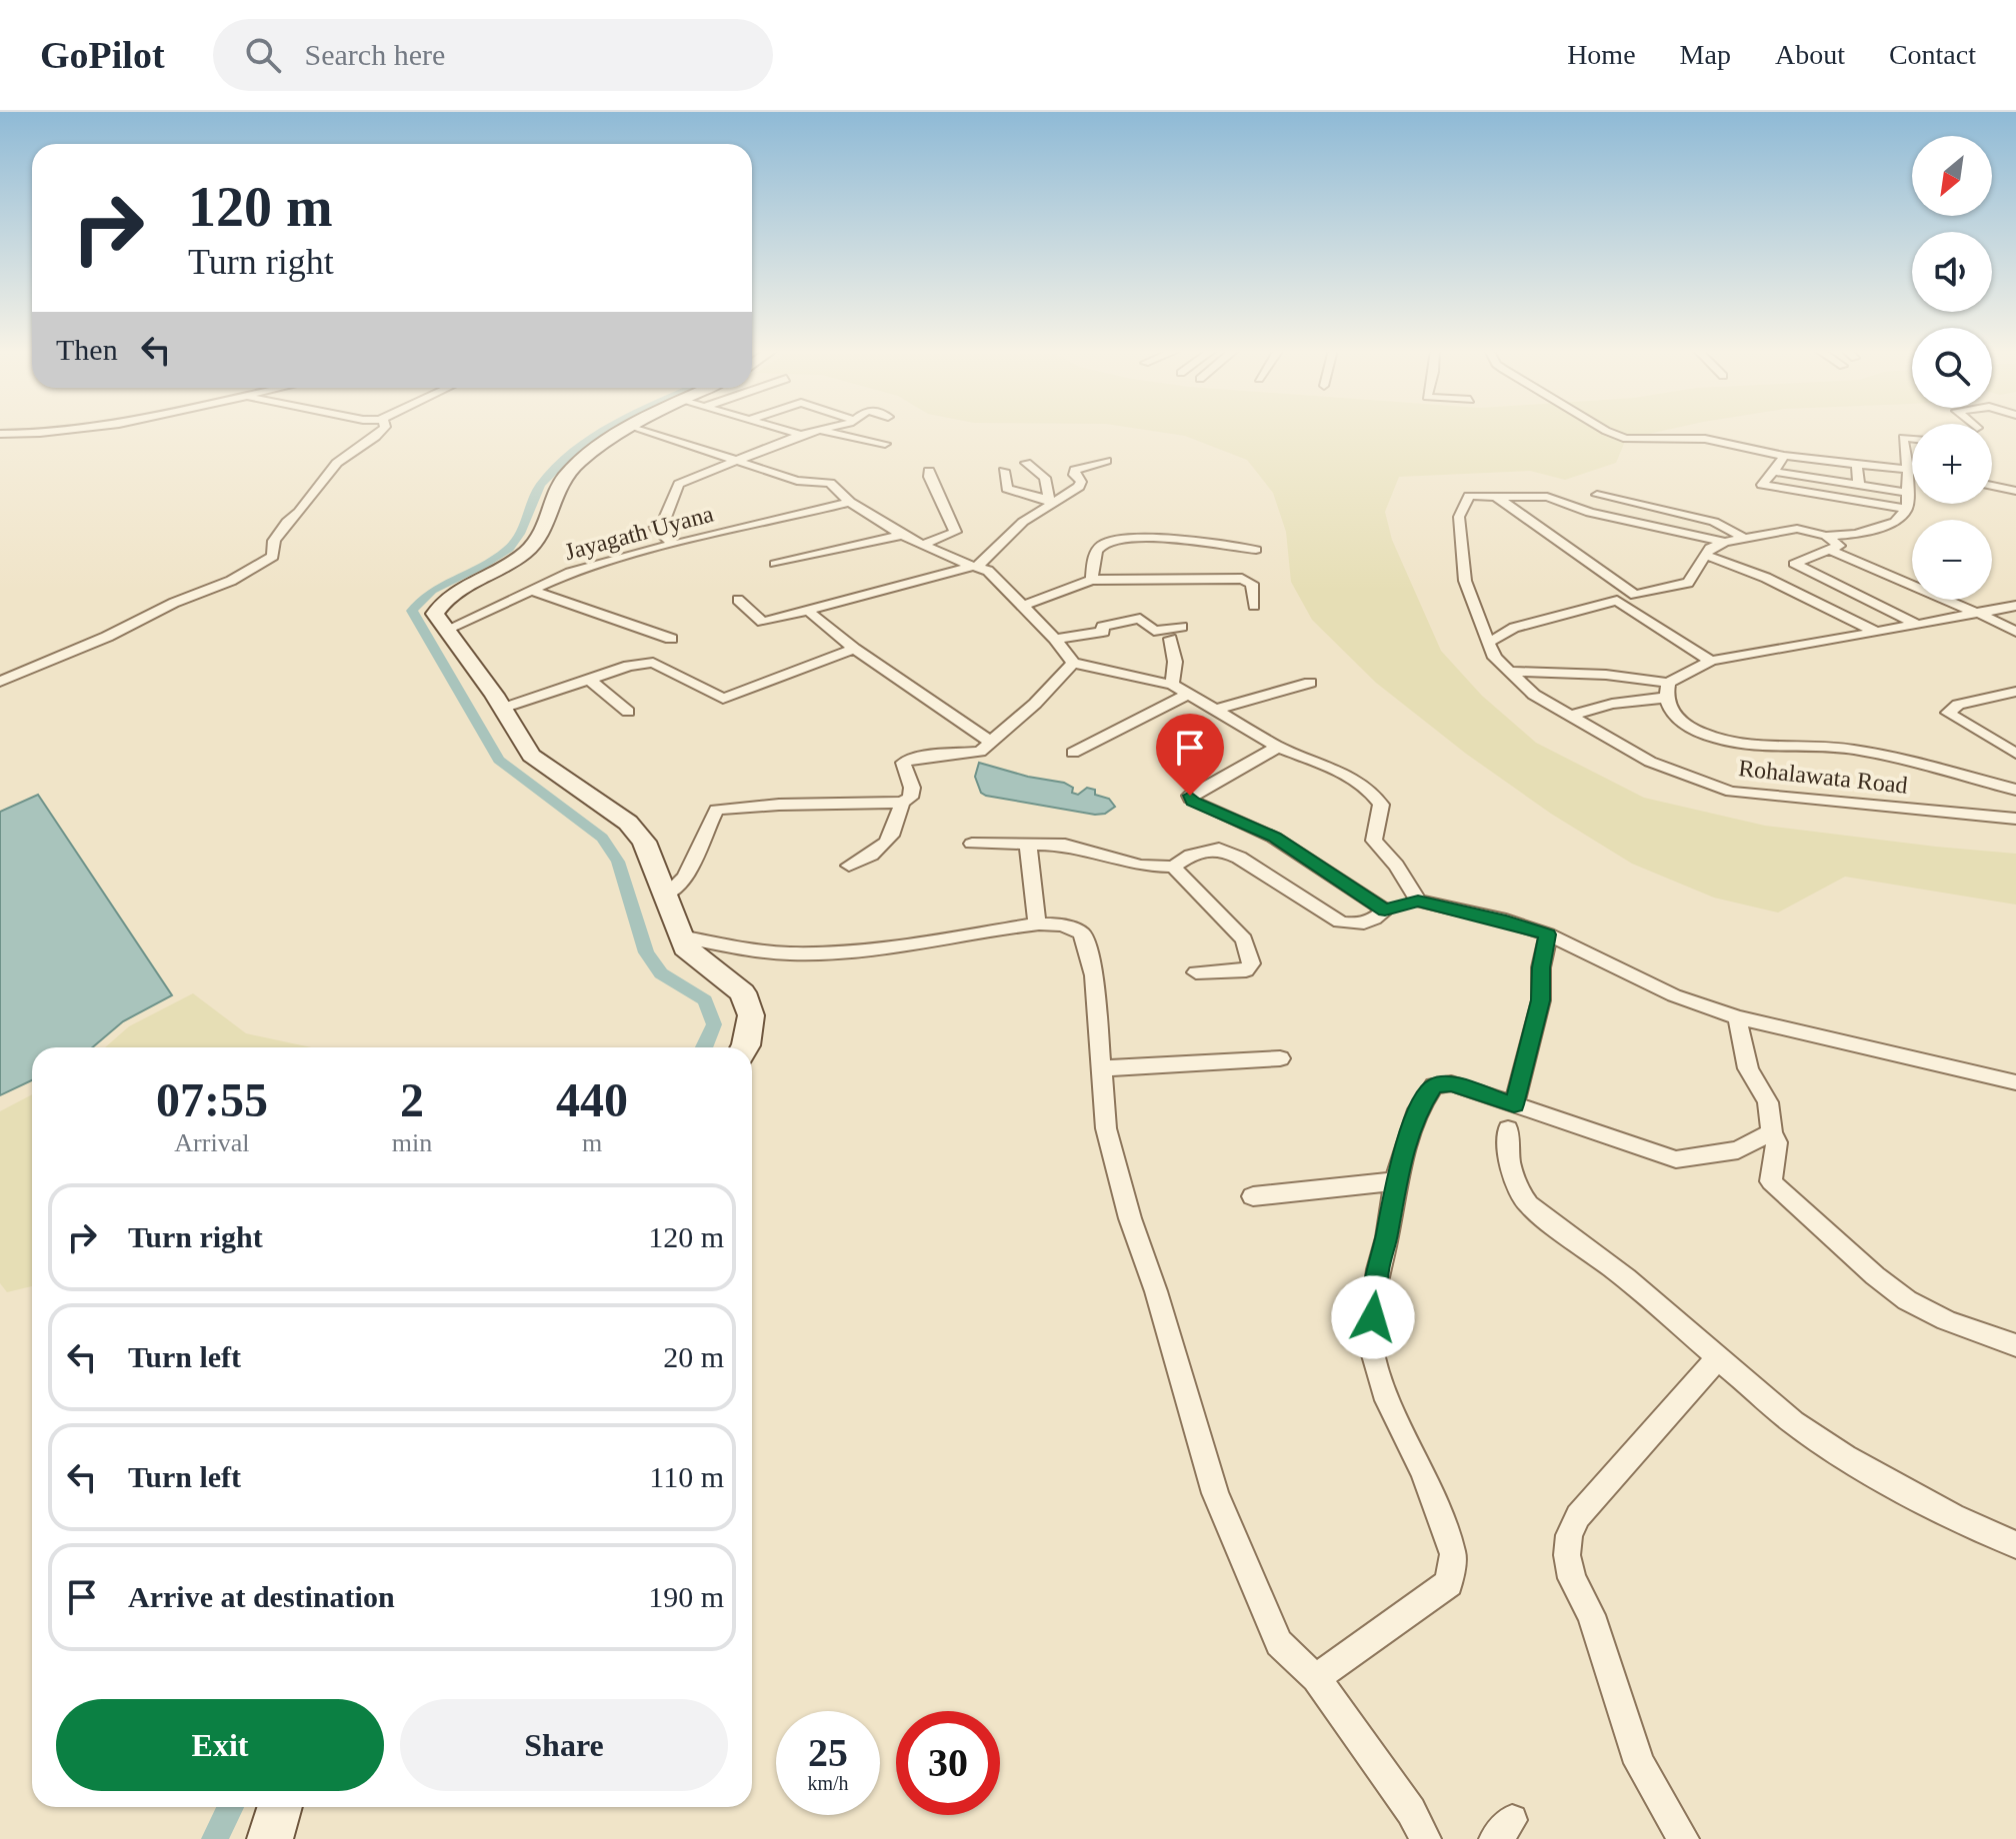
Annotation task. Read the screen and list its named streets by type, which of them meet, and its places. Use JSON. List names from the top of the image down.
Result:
{
  "streets": {
    "street": ["Jayagath Uyana", "Rohalawata Road"]
  },
  "north": "bottom left",
  "page": {
    "header": "GoPilot",
    "search": "Search here",
    "nav": [
      "Home",
      "Map",
      "About",
      "Contact"
    ],
    "map_buttons": ["+", "−"],
    "turn": ["120 m", "Turn right"],
    "then": "Then",
    "eta": [
      "07:55",
      "Arrival",
      "2",
      "min",
      "440",
      "m"
    ],
    "list": [
      {
        "name": "Turn right",
        "value": "120 m"
      },
      {
        "name": "Turn left",
        "value": "20 m"
      },
      {
        "name": "Turn left",
        "value": "110 m"
      },
      {
        "name": "Arrive at destination",
        "value": "190 m"
      }
    ],
    "buttons": ["Exit", "Share"],
    "speed": "25 km/h",
    "limit": "30"
  }
}
